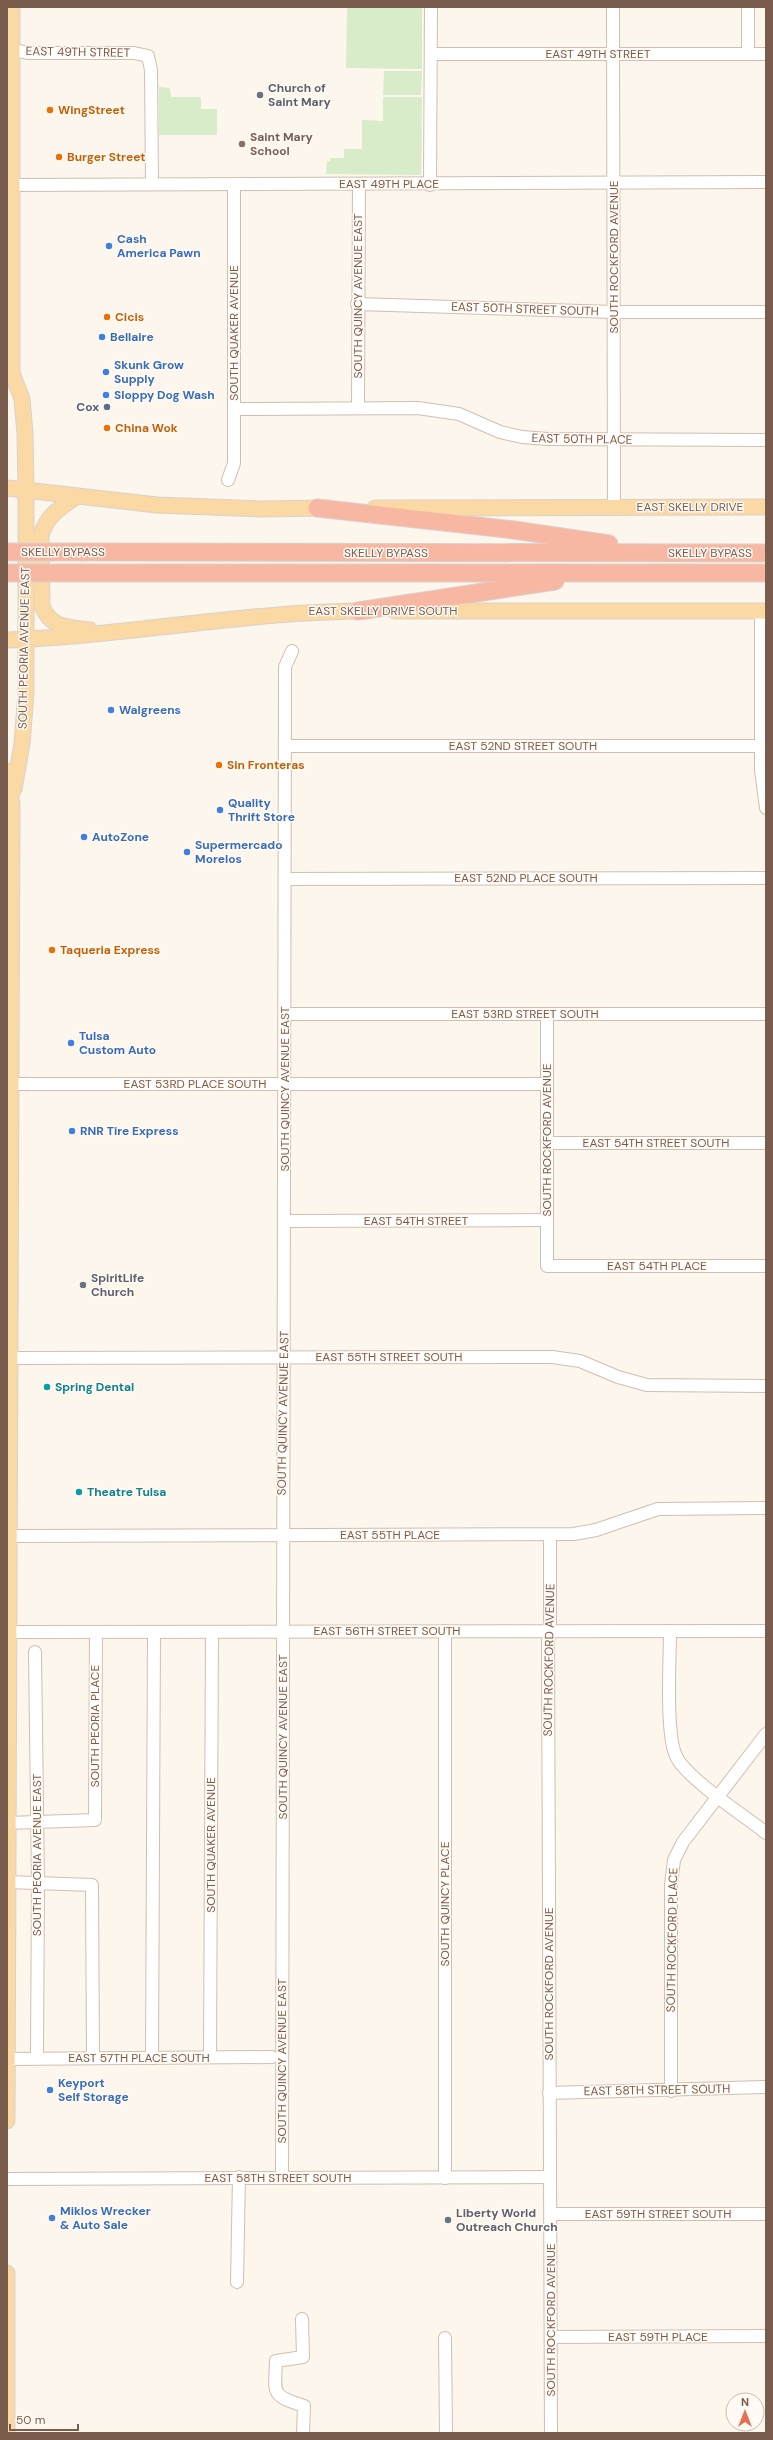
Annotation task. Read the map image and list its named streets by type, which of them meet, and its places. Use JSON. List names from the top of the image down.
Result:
{
  "streets": {
    "highway": ["SKELLY BYPASS"],
    "main road": ["EAST SKELLY DRIVE", "EAST SKELLY DRIVE SOUTH", "SOUTH PEORIA AVENUE EAST"],
    "street": [
      "EAST 49TH STREET",
      "EAST 49TH PLACE",
      "SOUTH ROCKFORD AVENUE",
      "SOUTH QUINCY AVENUE EAST",
      "EAST 50TH STREET SOUTH",
      "SOUTH QUAKER AVENUE",
      "EAST 50TH PLACE",
      "EAST 52ND STREET SOUTH",
      "EAST 52ND PLACE SOUTH",
      "EAST 53RD STREET SOUTH",
      "EAST 53RD PLACE SOUTH",
      "EAST 54TH STREET SOUTH",
      "EAST 54TH STREET",
      "EAST 54TH PLACE",
      "EAST 55TH STREET SOUTH",
      "EAST 55TH PLACE",
      "EAST 56TH STREET SOUTH",
      "SOUTH PEORIA PLACE",
      "SOUTH QUINCY PLACE",
      "SOUTH ROCKFORD PLACE",
      "EAST 57TH PLACE SOUTH",
      "EAST 58TH STREET SOUTH",
      "EAST 59TH STREET SOUTH",
      "EAST 59TH PLACE"
    ]
  },
  "crossings": [
    ["EAST 49TH STREET", "EAST 49TH PLACE"],
    ["EAST 49TH STREET", "SOUTH ROCKFORD AVENUE"],
    ["EAST 49TH STREET", "SOUTH PEORIA AVENUE EAST"],
    ["EAST 49TH PLACE", "SOUTH ROCKFORD AVENUE"],
    ["EAST 49TH PLACE", "SOUTH QUINCY AVENUE EAST"],
    ["EAST 49TH PLACE", "SOUTH QUAKER AVENUE"],
    ["EAST 49TH PLACE", "SOUTH PEORIA AVENUE EAST"],
    ["SOUTH ROCKFORD AVENUE", "EAST 50TH STREET SOUTH"],
    ["SOUTH ROCKFORD AVENUE", "EAST 50TH PLACE"],
    ["SOUTH ROCKFORD AVENUE", "EAST SKELLY DRIVE"],
    ["SOUTH ROCKFORD AVENUE", "EAST 53RD STREET SOUTH"],
    ["SOUTH ROCKFORD AVENUE", "EAST 53RD PLACE SOUTH"],
    ["SOUTH ROCKFORD AVENUE", "EAST 54TH STREET SOUTH"],
    ["SOUTH ROCKFORD AVENUE", "EAST 54TH STREET"],
    ["SOUTH ROCKFORD AVENUE", "EAST 54TH PLACE"],
    ["SOUTH ROCKFORD AVENUE", "EAST 55TH PLACE"],
    ["SOUTH ROCKFORD AVENUE", "EAST 56TH STREET SOUTH"],
    ["SOUTH ROCKFORD AVENUE", "EAST 58TH STREET SOUTH"],
    ["SOUTH ROCKFORD AVENUE", "EAST 59TH STREET SOUTH"],
    ["SOUTH ROCKFORD AVENUE", "EAST 59TH PLACE"],
    ["SOUTH QUINCY AVENUE EAST", "EAST 50TH STREET SOUTH"],
    ["SOUTH QUINCY AVENUE EAST", "EAST 50TH PLACE"],
    ["SOUTH QUINCY AVENUE EAST", "EAST 52ND STREET SOUTH"],
    ["SOUTH QUINCY AVENUE EAST", "EAST 52ND PLACE SOUTH"],
    ["SOUTH QUINCY AVENUE EAST", "EAST 53RD STREET SOUTH"],
    ["SOUTH QUINCY AVENUE EAST", "EAST 53RD PLACE SOUTH"],
    ["SOUTH QUINCY AVENUE EAST", "EAST 54TH STREET"],
    ["SOUTH QUINCY AVENUE EAST", "EAST 55TH STREET SOUTH"],
    ["SOUTH QUINCY AVENUE EAST", "EAST 55TH PLACE"],
    ["SOUTH QUINCY AVENUE EAST", "EAST 56TH STREET SOUTH"],
    ["SOUTH QUINCY AVENUE EAST", "EAST 58TH STREET SOUTH"],
    ["SOUTH QUAKER AVENUE", "EAST 50TH PLACE"],
    ["SOUTH QUAKER AVENUE", "EAST 56TH STREET SOUTH"],
    ["SOUTH QUAKER AVENUE", "EAST 57TH PLACE SOUTH"],
    ["EAST SKELLY DRIVE SOUTH", "SOUTH PEORIA AVENUE EAST"],
    ["SOUTH PEORIA AVENUE EAST", "EAST 53RD PLACE SOUTH"],
    ["SOUTH PEORIA AVENUE EAST", "EAST 55TH STREET SOUTH"],
    ["SOUTH PEORIA AVENUE EAST", "EAST 55TH PLACE"],
    ["SOUTH PEORIA AVENUE EAST", "EAST 56TH STREET SOUTH"],
    ["SOUTH PEORIA AVENUE EAST", "SOUTH PEORIA PLACE"],
    ["SOUTH PEORIA AVENUE EAST", "EAST 57TH PLACE SOUTH"],
    ["EAST 56TH STREET SOUTH", "SOUTH PEORIA PLACE"],
    ["EAST 56TH STREET SOUTH", "SOUTH QUINCY PLACE"],
    ["SOUTH QUINCY PLACE", "EAST 58TH STREET SOUTH"],
    ["SOUTH ROCKFORD PLACE", "EAST 58TH STREET SOUTH"]
  ],
  "places": [
    "Church of Saint Mary",
    "WingStreet",
    "Saint Mary School",
    "Burger Street",
    "Cash America Pawn",
    "Cicis",
    "Bellaire",
    "Skunk Grow Supply",
    "Sloppy Dog Wash",
    "Cox",
    "China Wok",
    "Walgreens",
    "Sin Fronteras",
    "Quality Thrift Store",
    "AutoZone",
    "Supermercado Morelos",
    "Taqueria Express",
    "Tulsa Custom Auto",
    "RNR Tire Express",
    "SpiritLife Church",
    "Spring Dental",
    "Theatre Tulsa",
    "Keyport Self Storage",
    "Miklos Wrecker & Auto Sale",
    "Liberty World Outreach Church"
  ],
  "scale_bar": "50 m",
  "north": "top"
}
